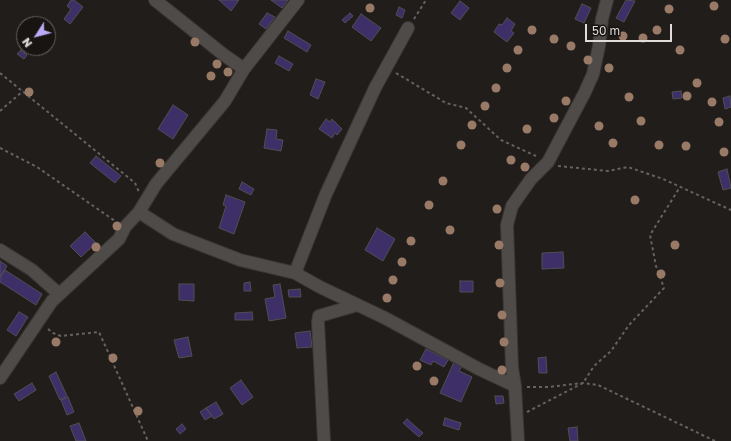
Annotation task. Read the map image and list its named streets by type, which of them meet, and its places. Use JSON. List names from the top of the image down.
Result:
{
  "scale_bar": "50 m",
  "north": "bottom left"
}
